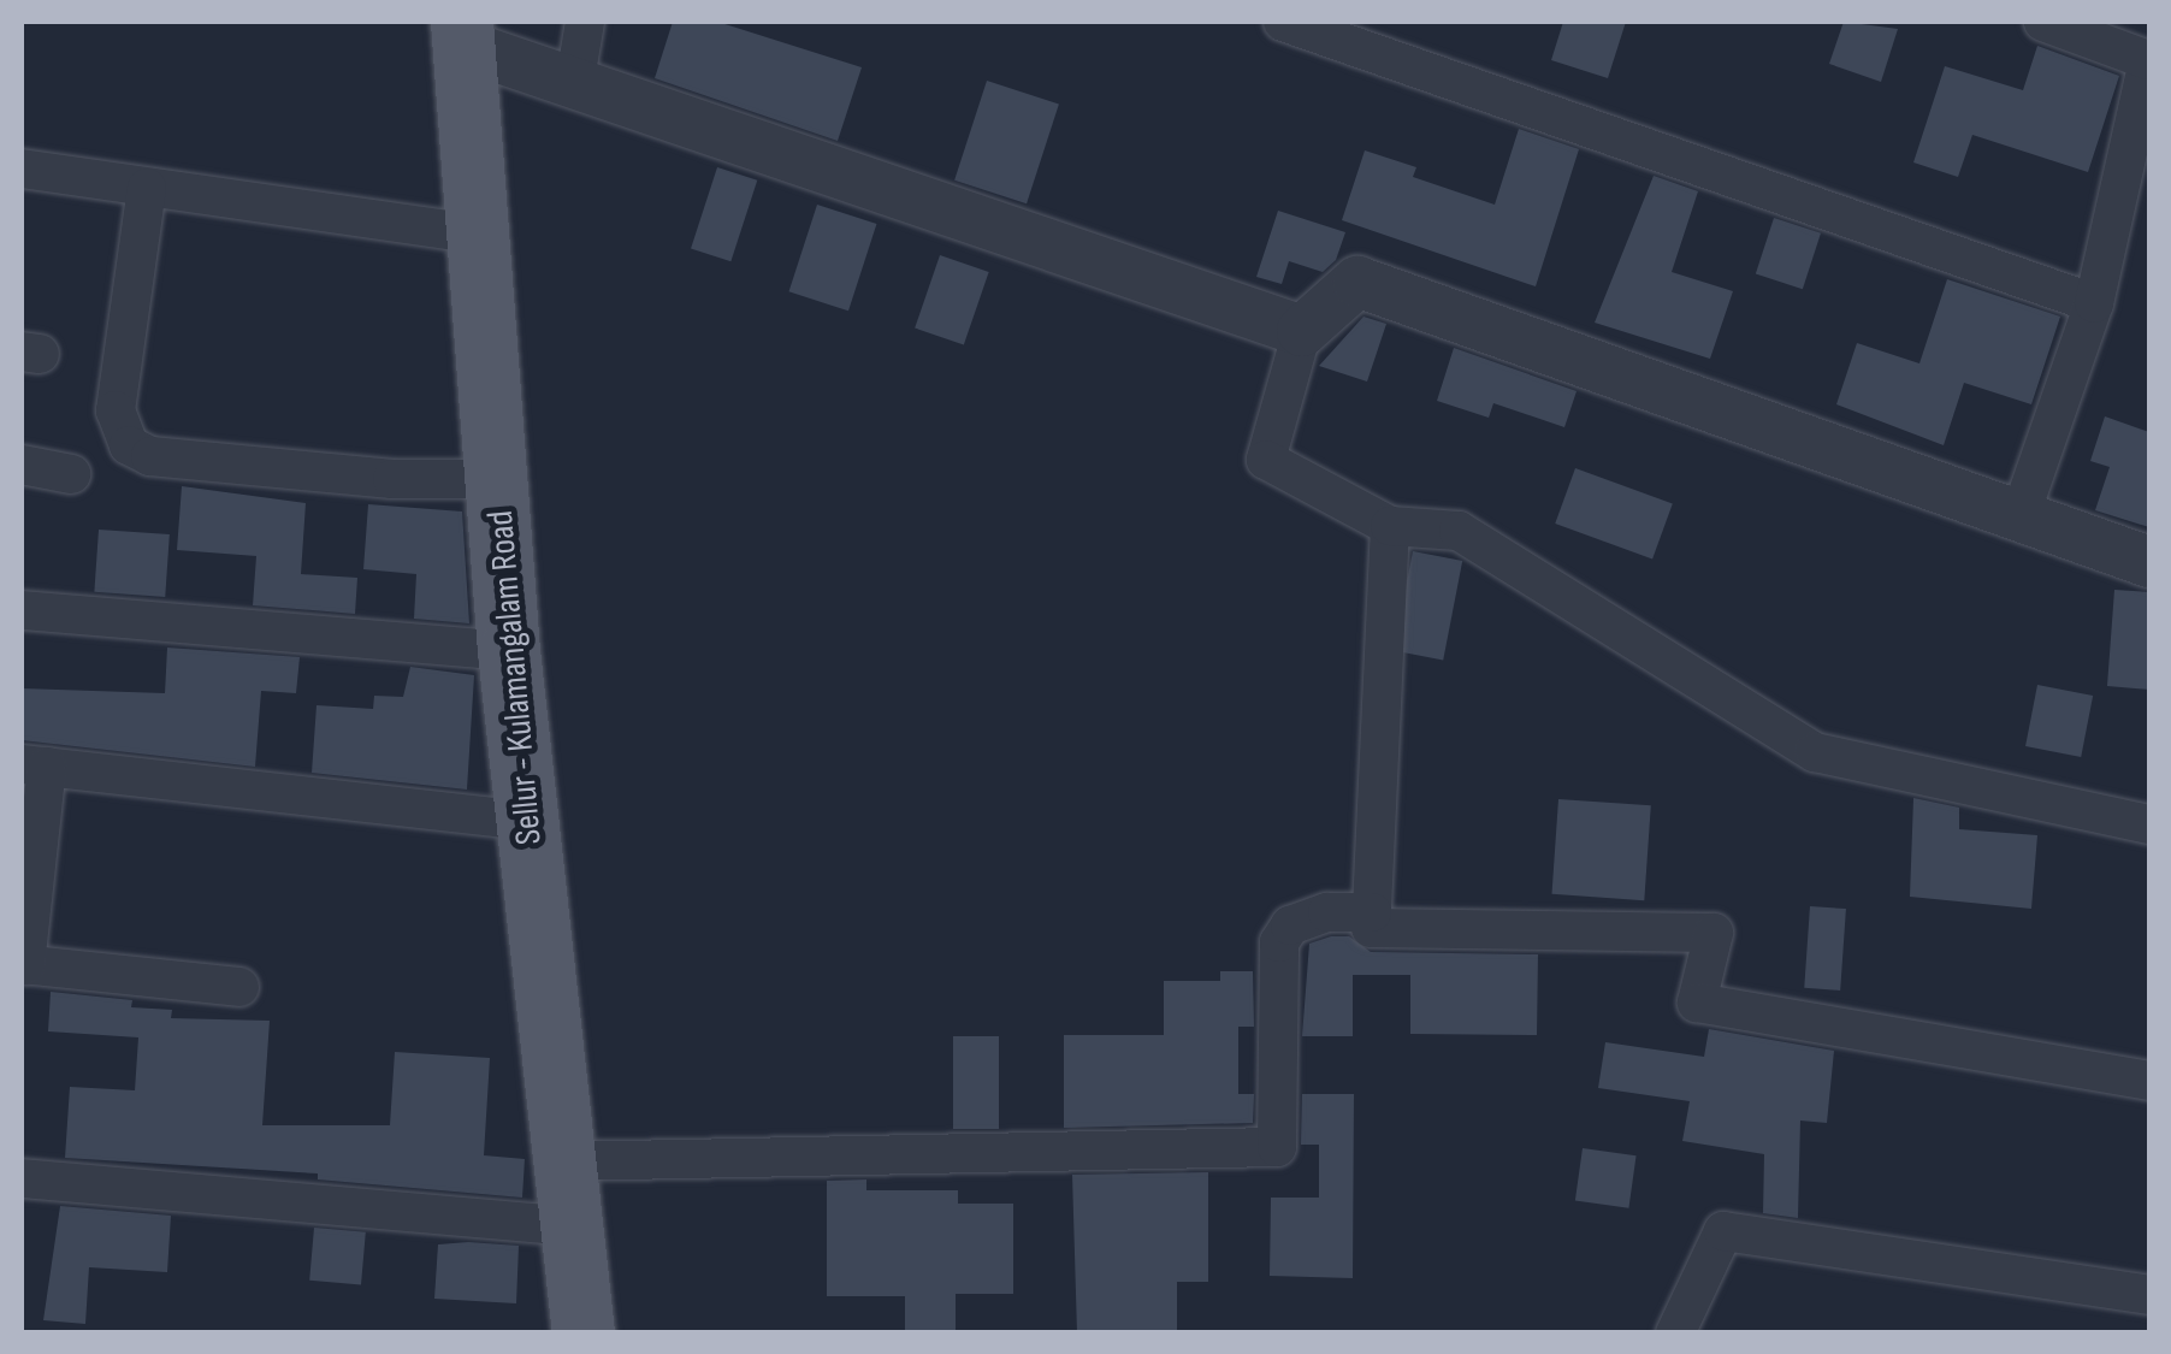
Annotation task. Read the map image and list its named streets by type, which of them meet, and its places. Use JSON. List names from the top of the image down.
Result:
{
  "streets": {
    "main road": ["Sellur - Kulamangalam Road"]
  }
}
